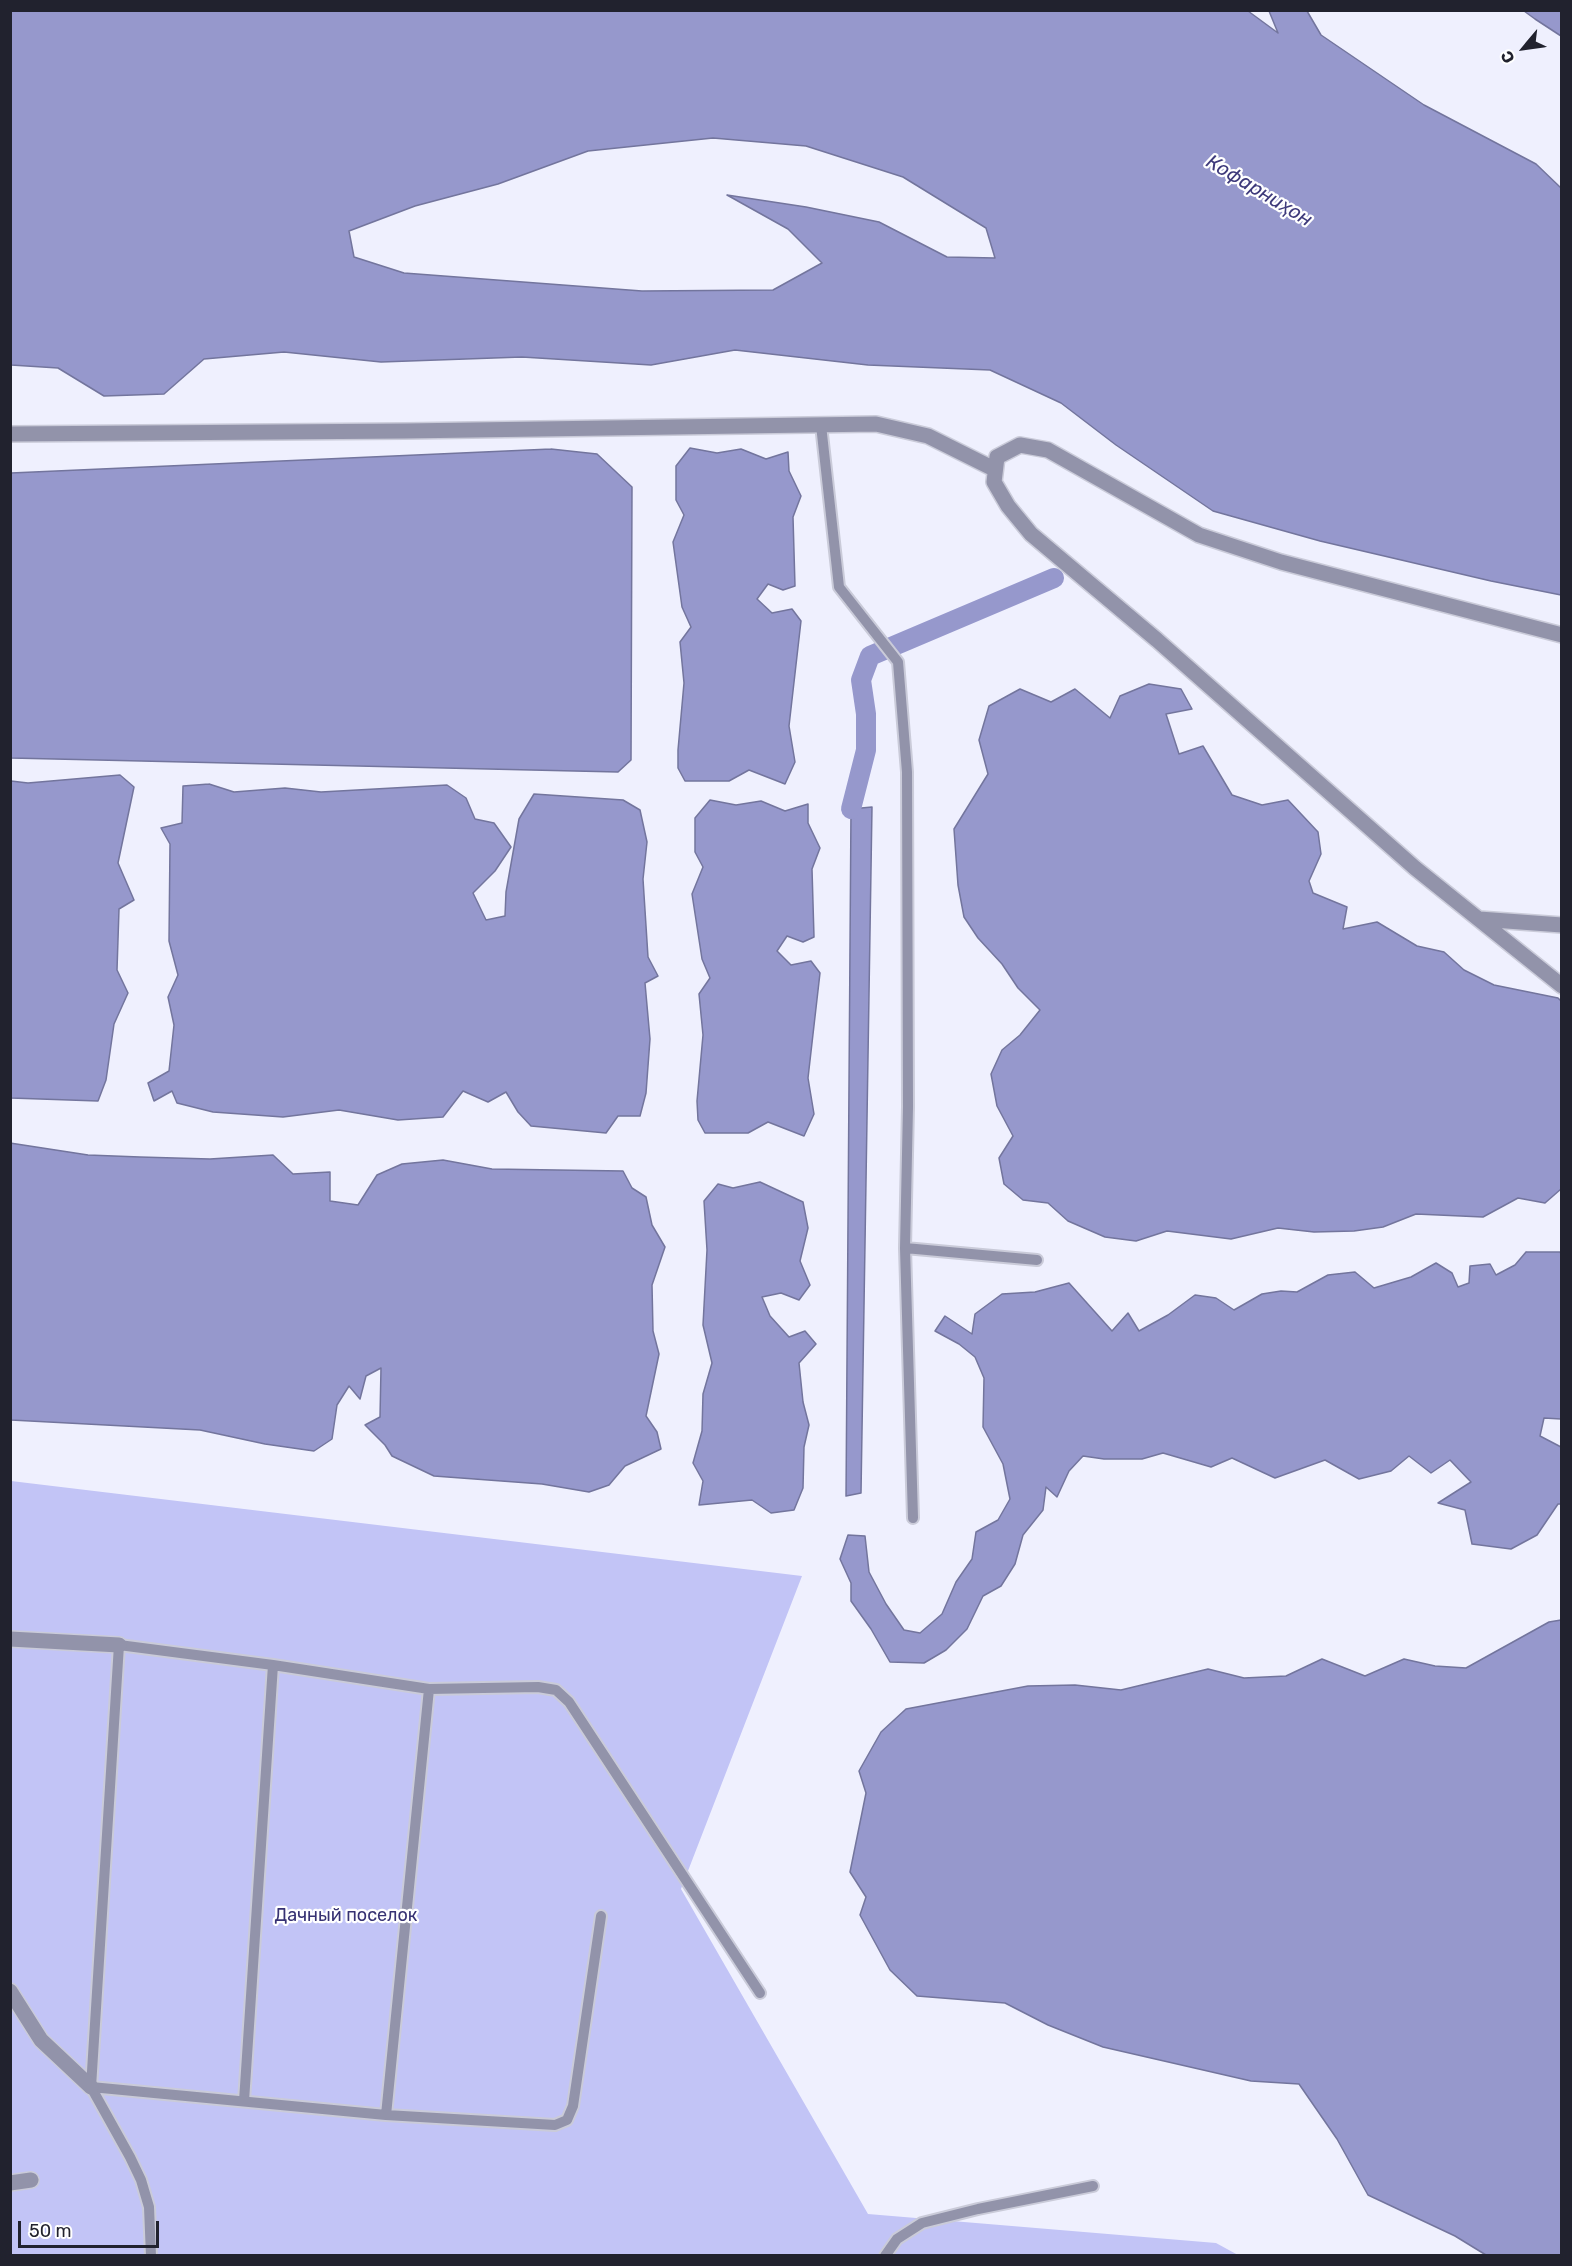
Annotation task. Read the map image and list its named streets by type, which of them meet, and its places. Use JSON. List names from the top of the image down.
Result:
{
  "water": ["Кофарниҳон"],
  "parks": ["Дачный поселок"],
  "scale_bar": "50 m",
  "north": "bottom left"
}
